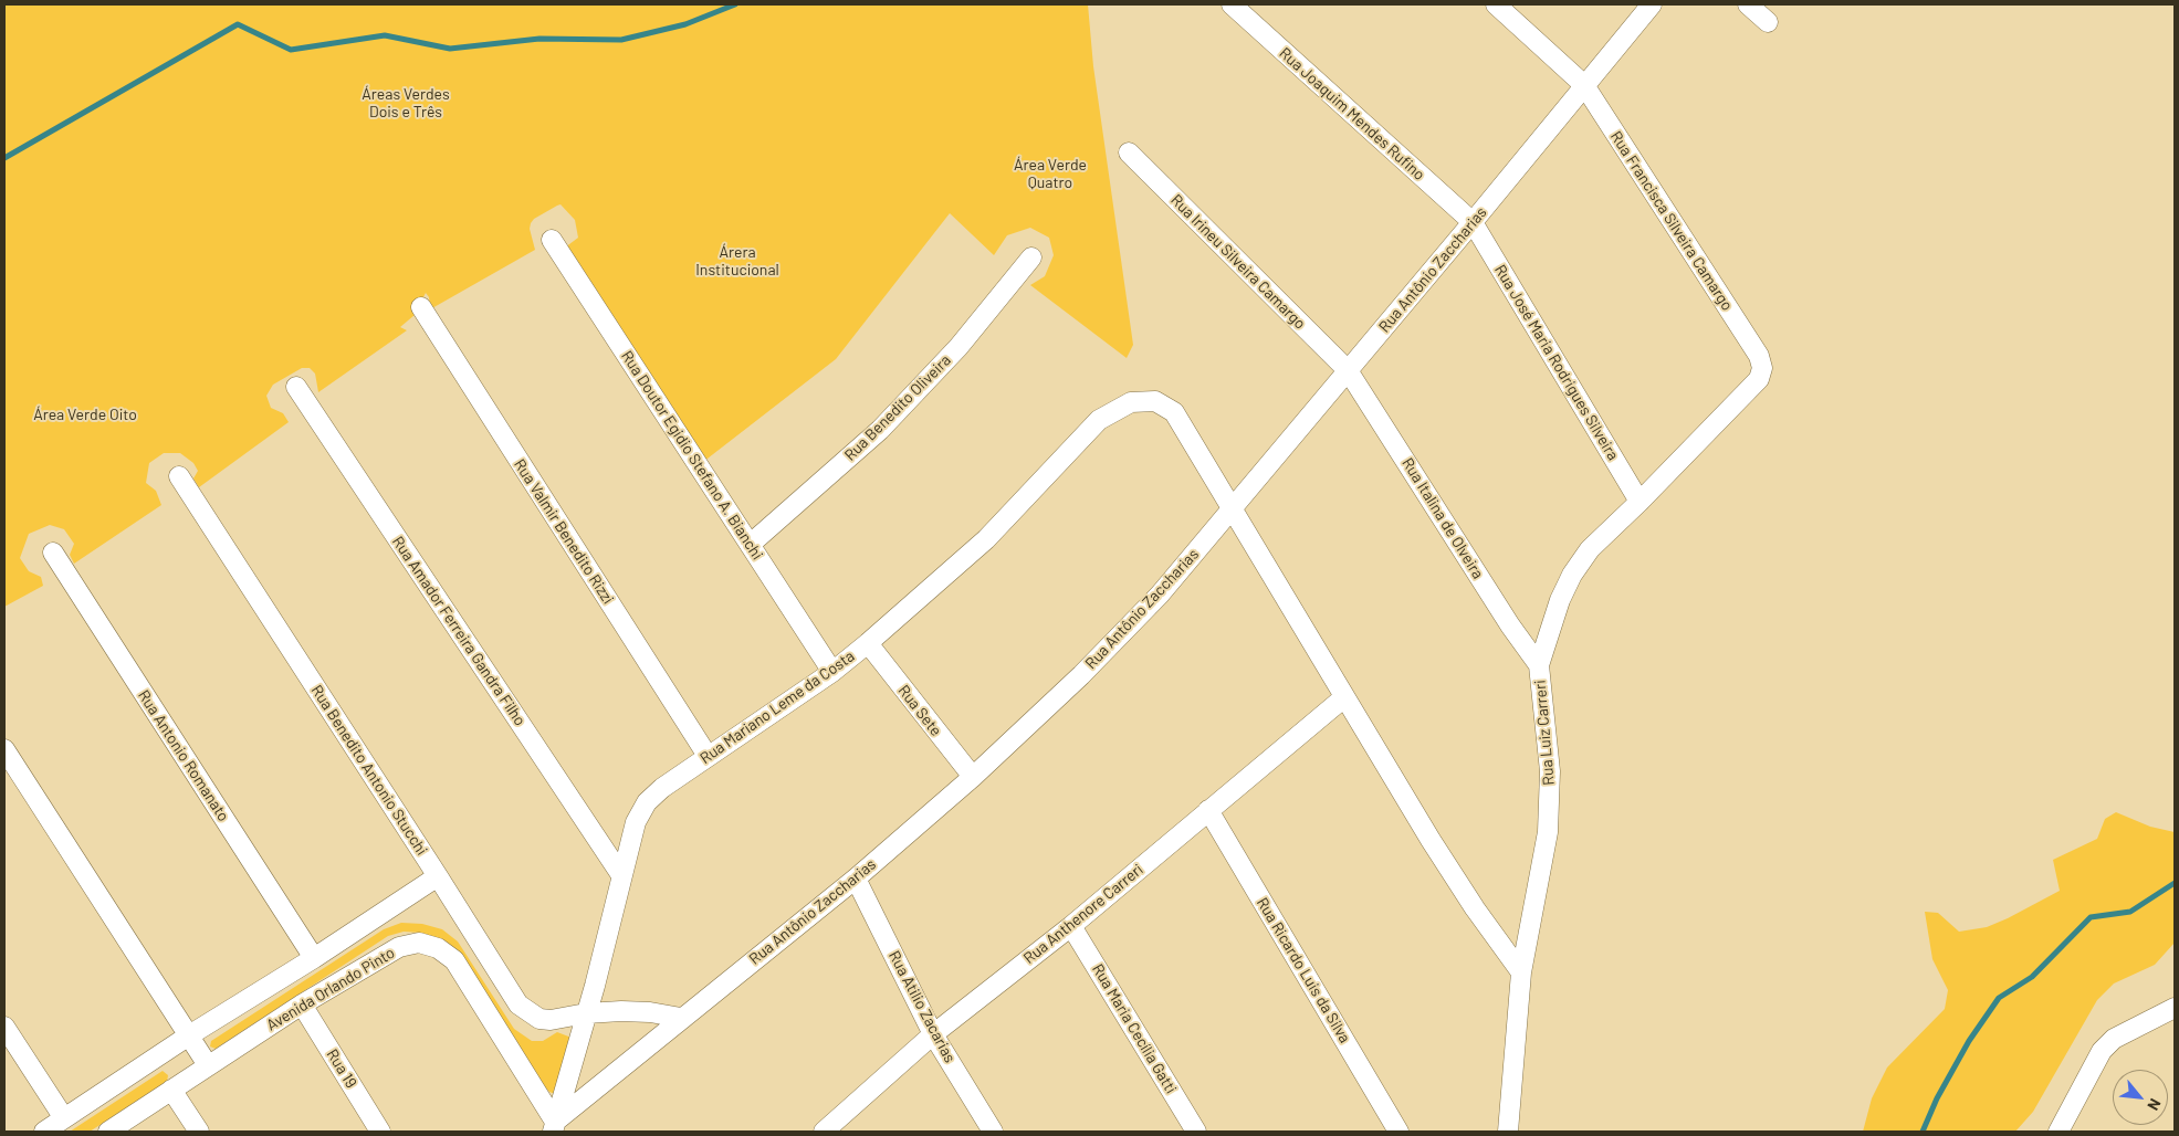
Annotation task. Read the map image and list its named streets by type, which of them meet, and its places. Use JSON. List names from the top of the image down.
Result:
{
  "streets": {
    "street": [
      "Rua Joaquim Mendes Rufino",
      "Rua Francisca Silveira Camargo",
      "Rua Irineu Silveira Camargo",
      "Rua Antônio Zaccharias",
      "Rua José Maria Rodrigues Silveira",
      "Rua Benedito Oliveira",
      "Rua Doutor Egidio Stefano A. Bianchi",
      "Rua Italina de Olveira",
      "Rua Valmir Benedito Rizzi",
      "Rua Amador Ferreira Gandra Filho",
      "Rua Mariano Leme da Costa",
      "Rua Sete",
      "Rua Luiz Carreri",
      "Rua Antonio Romanato",
      "Rua Benedito Antonio Stucchi",
      "Rua Anthenore Carreri",
      "Rua Ricardo Luis da Silva",
      "Avenida Orlando Pinto",
      "Rua Atilio Zacarias",
      "Rua Maria Cecília Gatti",
      "Rua 19"
    ]
  },
  "crossings": [
    ["Rua Joaquim Mendes Rufino", "Rua Antônio Zaccharias"],
    ["Rua Joaquim Mendes Rufino", "Rua José Maria Rodrigues Silveira"],
    ["Rua Francisca Silveira Camargo", "Rua Antônio Zaccharias"],
    ["Rua Francisca Silveira Camargo", "Rua Luiz Carreri"],
    ["Rua Irineu Silveira Camargo", "Rua Antônio Zaccharias"],
    ["Rua Irineu Silveira Camargo", "Rua Italina de Olveira"],
    ["Rua Antônio Zaccharias", "Rua José Maria Rodrigues Silveira"],
    ["Rua Antônio Zaccharias", "Rua Italina de Olveira"],
    ["Rua Antônio Zaccharias", "Rua Mariano Leme da Costa"],
    ["Rua Antônio Zaccharias", "Rua Sete"],
    ["Rua Antônio Zaccharias", "Rua Benedito Antonio Stucchi"],
    ["Rua Antônio Zaccharias", "Avenida Orlando Pinto"],
    ["Rua Antônio Zaccharias", "Rua Atilio Zacarias"],
    ["Rua José Maria Rodrigues Silveira", "Rua Luiz Carreri"],
    ["Rua Benedito Oliveira", "Rua Doutor Egidio Stefano A. Bianchi"],
    ["Rua Doutor Egidio Stefano A. Bianchi", "Rua Mariano Leme da Costa"],
    ["Rua Italina de Olveira", "Rua Luiz Carreri"],
    ["Rua Valmir Benedito Rizzi", "Rua Mariano Leme da Costa"],
    ["Rua Amador Ferreira Gandra Filho", "Rua Mariano Leme da Costa"],
    ["Rua Mariano Leme da Costa", "Rua Sete"],
    ["Rua Mariano Leme da Costa", "Rua Benedito Antonio Stucchi"],
    ["Rua Mariano Leme da Costa", "Avenida Orlando Pinto"],
    ["Rua Anthenore Carreri", "Rua Ricardo Luis da Silva"],
    ["Rua Anthenore Carreri", "Rua Atilio Zacarias"],
    ["Rua Anthenore Carreri", "Rua Maria Cecília Gatti"],
    ["Avenida Orlando Pinto", "Rua 19"]
  ],
  "parks": [
    "Áreas Verdes Dois e Três",
    "Área Verde Quatro",
    "Árera Institucional",
    "Área Verde Oito"
  ],
  "north": "bottom right"
}
